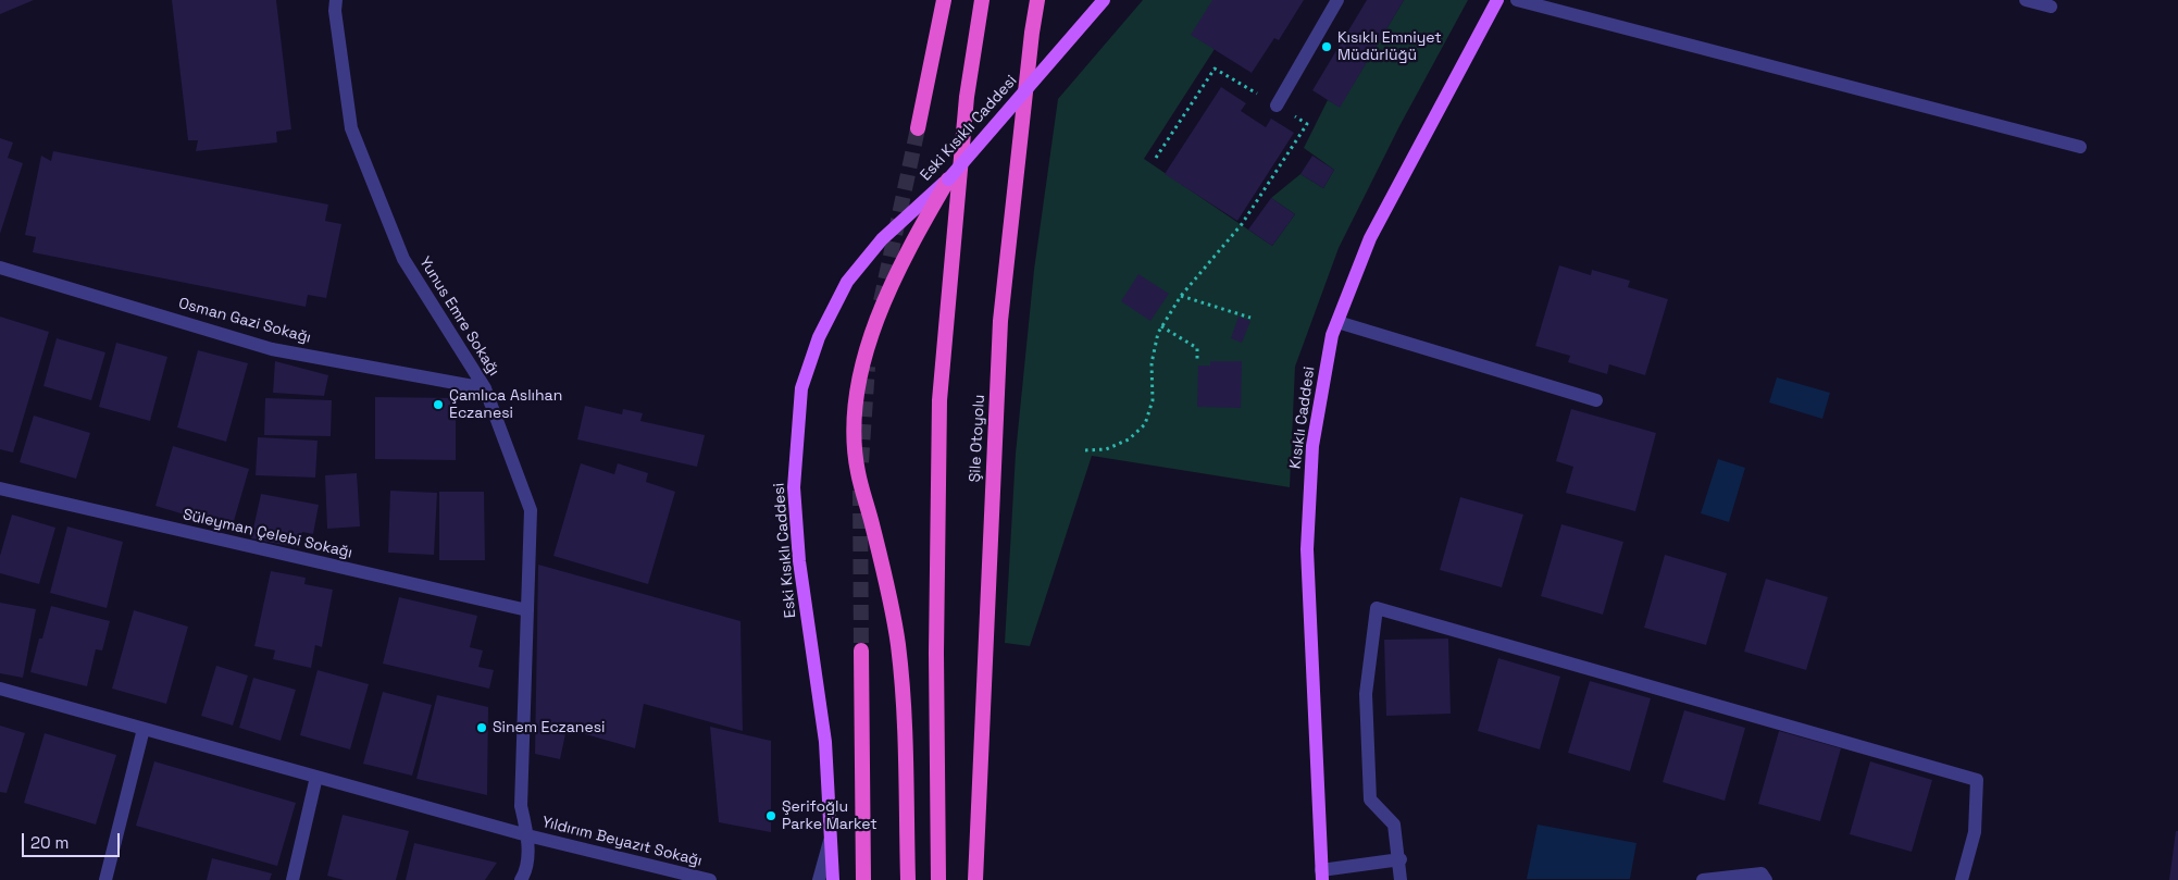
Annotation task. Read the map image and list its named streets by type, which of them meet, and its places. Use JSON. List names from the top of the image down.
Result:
{
  "streets": {
    "highway": ["Şile Otoyolu"],
    "main road": ["Eski Kısıklı Caddesi", "Kısıklı Caddesi"],
    "street": [
      "Yunus Emre Sokağı",
      "Osman Gazi Sokağı",
      "Süleyman Çelebi Sokağı",
      "Yıldırım Beyazıt Sokağı"
    ]
  },
  "crossings": [
    ["Yunus Emre Sokağı", "Osman Gazi Sokağı"],
    ["Yunus Emre Sokağı", "Süleyman Çelebi Sokağı"],
    ["Yunus Emre Sokağı", "Yıldırım Beyazıt Sokağı"]
  ],
  "places": [
    "Kısıklı Emniyet Müdürlüğü",
    "Çamlıca Aslıhan Eczanesi",
    "Sinem Eczanesi",
    "Şerifoğlu Parke Market"
  ],
  "scale_bar": "20 m"
}
